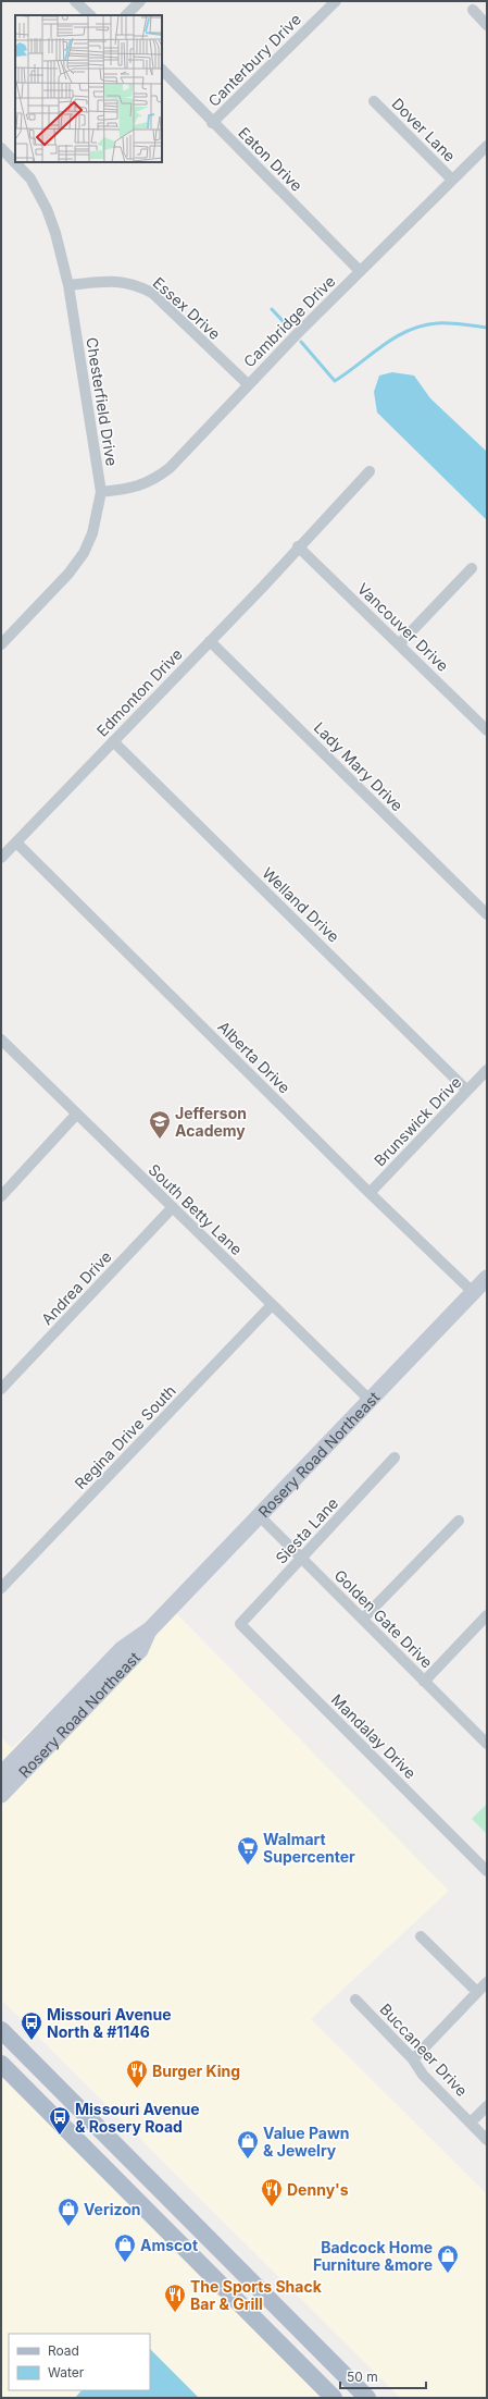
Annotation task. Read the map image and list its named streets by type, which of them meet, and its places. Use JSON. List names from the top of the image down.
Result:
{
  "streets": {
    "street": [
      "Canterbury Drive",
      "Dover Lane",
      "Eaton Drive",
      "Essex Drive",
      "Cambridge Drive",
      "Chesterfield Drive",
      "Vancouver Drive",
      "Edmonton Drive",
      "Lady Mary Drive",
      "Welland Drive",
      "Alberta Drive",
      "Brunswick Drive",
      "South Betty Lane",
      "Andrea Drive",
      "Regina Drive South",
      "Rosery Road Northeast",
      "Siesta Lane",
      "Golden Gate Drive",
      "Mandalay Drive",
      "Buccaneer Drive"
    ]
  },
  "crossings": [
    ["Canterbury Drive", "Eaton Drive"],
    ["Dover Lane", "Cambridge Drive"],
    ["Eaton Drive", "Cambridge Drive"],
    ["Essex Drive", "Cambridge Drive"],
    ["Essex Drive", "Chesterfield Drive"],
    ["Cambridge Drive", "Chesterfield Drive"],
    ["Vancouver Drive", "Edmonton Drive"],
    ["Edmonton Drive", "Lady Mary Drive"],
    ["Edmonton Drive", "Welland Drive"],
    ["Edmonton Drive", "Alberta Drive"],
    ["Welland Drive", "Brunswick Drive"],
    ["Alberta Drive", "Brunswick Drive"],
    ["Alberta Drive", "Rosery Road Northeast"],
    ["South Betty Lane", "Andrea Drive"],
    ["South Betty Lane", "Regina Drive South"],
    ["South Betty Lane", "Rosery Road Northeast"],
    ["Rosery Road Northeast", "Golden Gate Drive"],
    ["Siesta Lane", "Golden Gate Drive"],
    ["Siesta Lane", "Mandalay Drive"]
  ],
  "places": {
    "school or university": ["Jefferson Academy"],
    "supermarket": ["Walmart Supercenter"],
    "bus stop": ["Missouri Avenue North & #1146", "Missouri Avenue & Rosery Road"],
    "restaurant": ["Burger King", "Denny's", "The Sports Shack Bar & Grill"],
    "shop": [
      "Value Pawn & Jewelry",
      "Verizon",
      "Amscot",
      "Badcock Home Furniture &more"
    ]
  },
  "legend": ["Road", "Water"],
  "scale_bar": "50 m"
}
